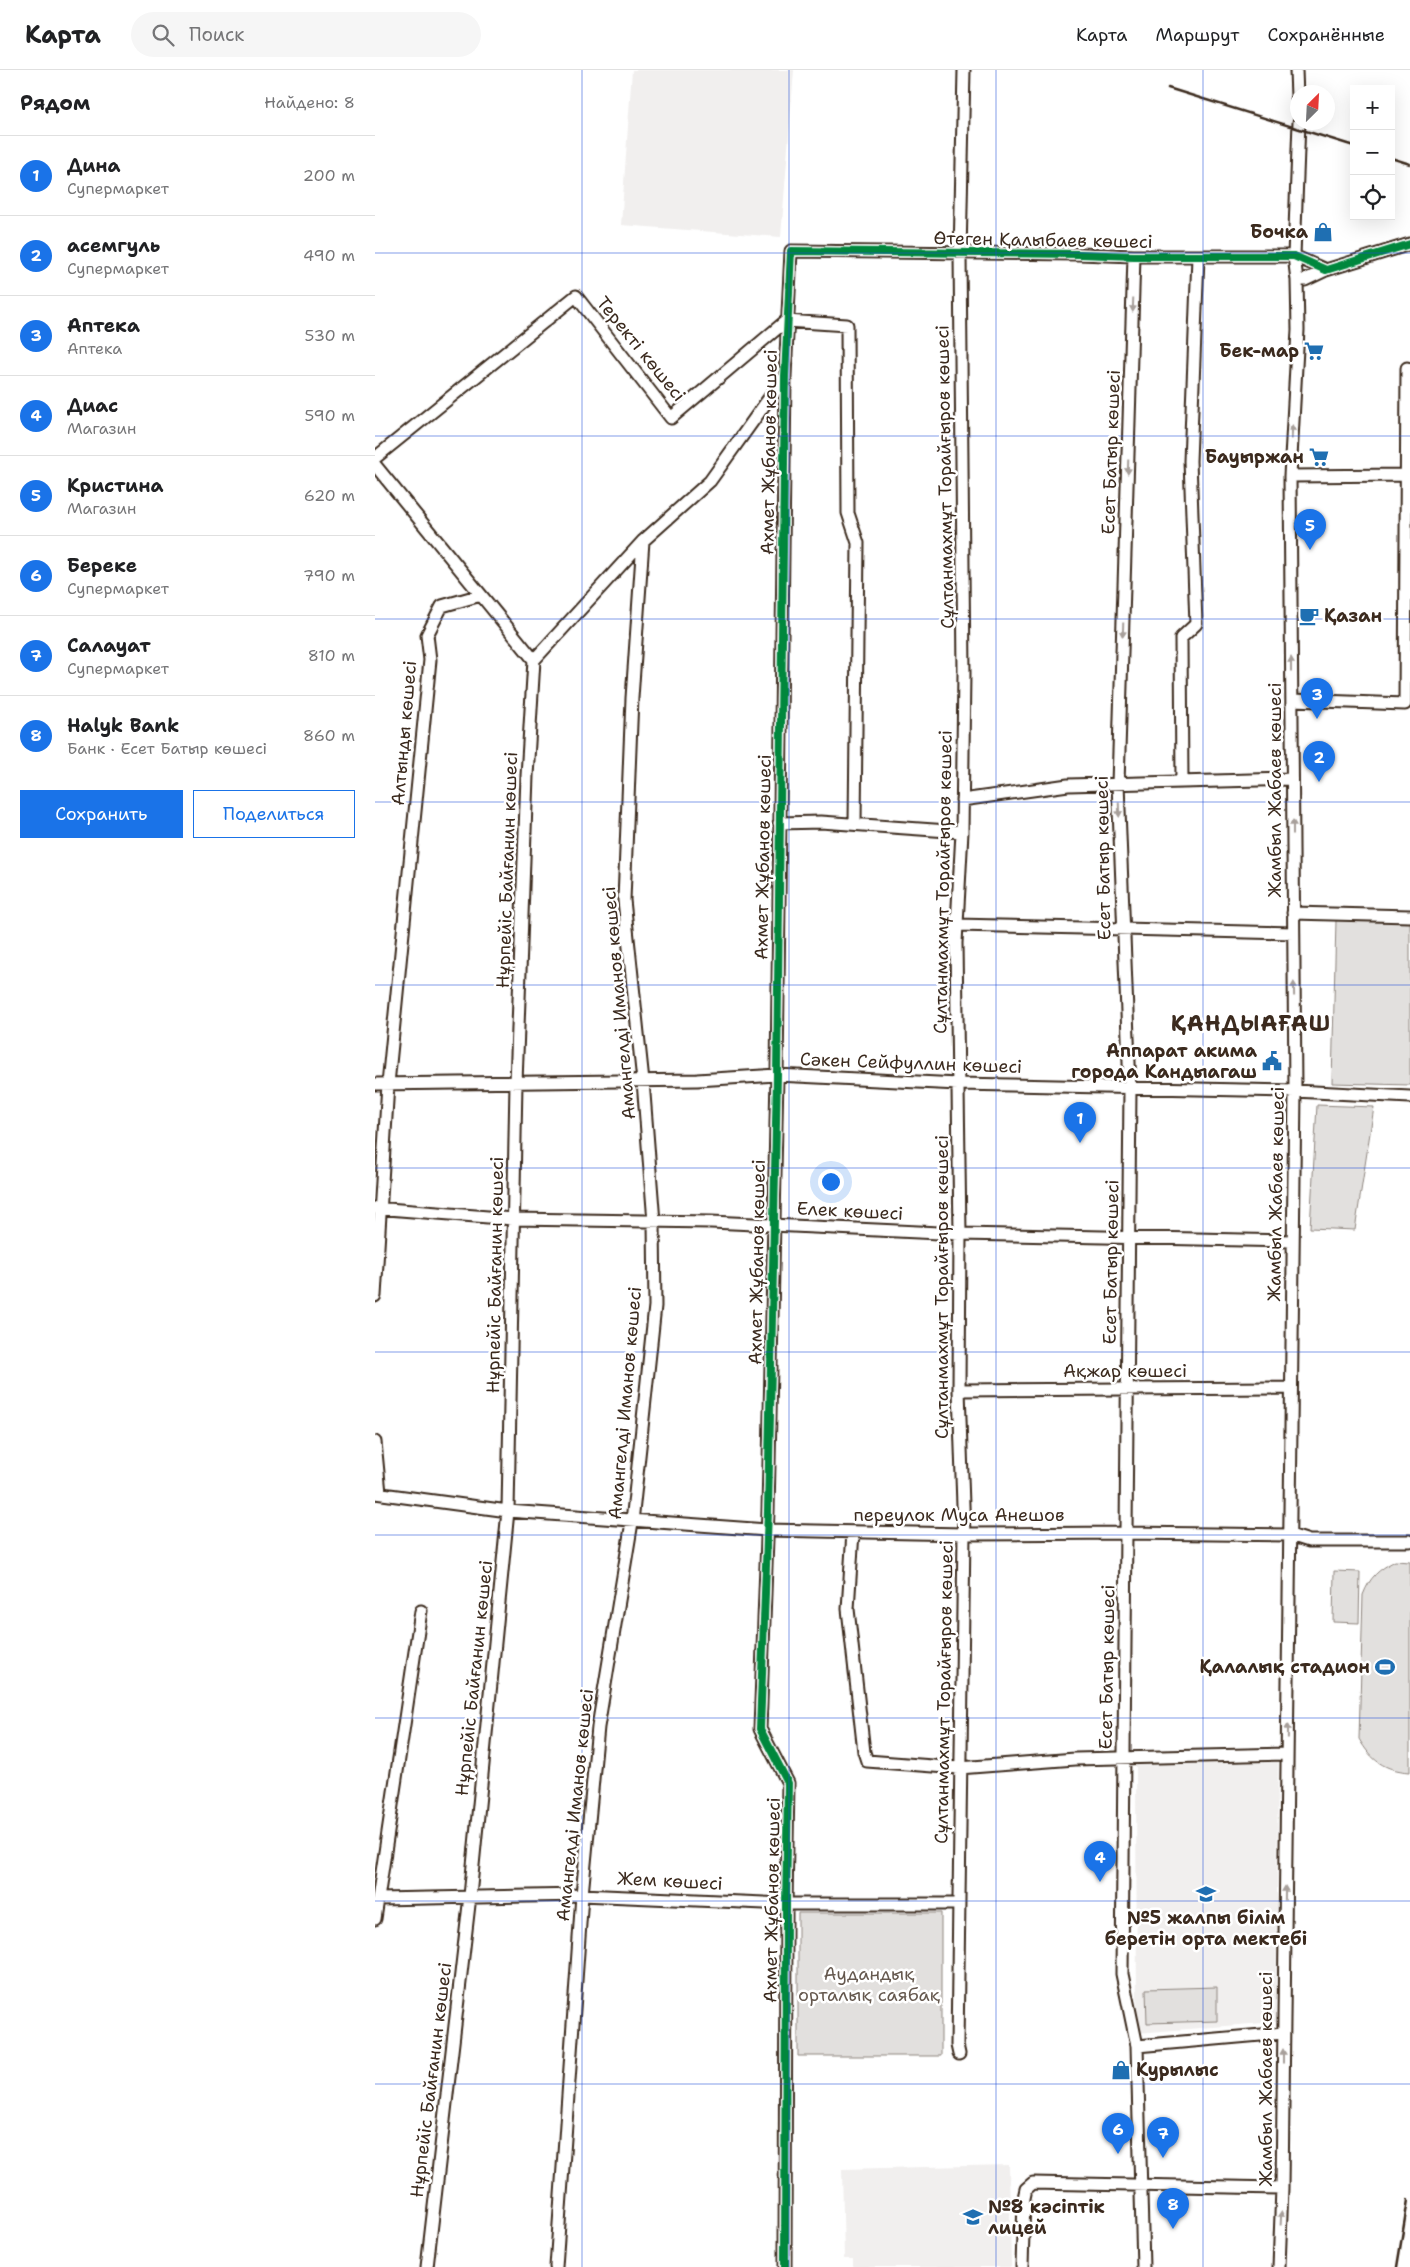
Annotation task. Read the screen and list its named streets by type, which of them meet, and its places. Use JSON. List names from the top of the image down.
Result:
{
  "streets": {
    "street": [
      "Өтеген Қалыбаев көшесі",
      "Теректі көшесі",
      "Ахмет Жұбанов көшесі",
      "Есет Батыр көшесі",
      "Сұлтанмахмұт Торайғыров көшесі",
      "Алтынды көшесі",
      "Жамбыл Жабаев көшесі",
      "Нұрпейіс Байғанин көшесі",
      "Амангелді Иманов көшесі",
      "Сәкен Сейфуллин көшесі",
      "Елек көшесі",
      "Ақжар көшесі",
      "переулок Муса Анешов",
      "Жем көшесі"
    ]
  },
  "crossings": [
    ["Өтеген Қалыбаев көшесі", "Ахмет Жұбанов көшесі"],
    ["Өтеген Қалыбаев көшесі", "Есет Батыр көшесі"],
    ["Өтеген Қалыбаев көшесі", "Сұлтанмахмұт Торайғыров көшесі"],
    ["Өтеген Қалыбаев көшесі", "Жамбыл Жабаев көшесі"],
    ["Теректі көшесі", "Ахмет Жұбанов көшесі"],
    ["Ахмет Жұбанов көшесі", "Сәкен Сейфуллин көшесі"],
    ["Ахмет Жұбанов көшесі", "Елек көшесі"],
    ["Ахмет Жұбанов көшесі", "переулок Муса Анешов"],
    ["Ахмет Жұбанов көшесі", "Жем көшесі"],
    ["Есет Батыр көшесі", "Сәкен Сейфуллин көшесі"],
    ["Есет Батыр көшесі", "Елек көшесі"],
    ["Есет Батыр көшесі", "Ақжар көшесі"],
    ["Есет Батыр көшесі", "переулок Муса Анешов"],
    ["Сұлтанмахмұт Торайғыров көшесі", "Сәкен Сейфуллин көшесі"],
    ["Сұлтанмахмұт Торайғыров көшесі", "Елек көшесі"],
    ["Сұлтанмахмұт Торайғыров көшесі", "Ақжар көшесі"],
    ["Сұлтанмахмұт Торайғыров көшесі", "переулок Муса Анешов"],
    ["Сұлтанмахмұт Торайғыров көшесі", "Жем көшесі"],
    ["Алтынды көшесі", "Сәкен Сейфуллин көшесі"],
    ["Алтынды көшесі", "Елек көшесі"],
    ["Жамбыл Жабаев көшесі", "Сәкен Сейфуллин көшесі"],
    ["Жамбыл Жабаев көшесі", "Елек көшесі"],
    ["Жамбыл Жабаев көшесі", "Ақжар көшесі"],
    ["Жамбыл Жабаев көшесі", "переулок Муса Анешов"],
    ["Нұрпейіс Байғанин көшесі", "Сәкен Сейфуллин көшесі"],
    ["Нұрпейіс Байғанин көшесі", "Елек көшесі"],
    ["Нұрпейіс Байғанин көшесі", "переулок Муса Анешов"],
    ["Нұрпейіс Байғанин көшесі", "Жем көшесі"],
    ["Амангелді Иманов көшесі", "Сәкен Сейфуллин көшесі"],
    ["Амангелді Иманов көшесі", "Елек көшесі"],
    ["Амангелді Иманов көшесі", "переулок Муса Анешов"],
    ["Амангелді Иманов көшесі", "Жем көшесі"]
  ],
  "one_way": ["Жамбыл Жабаев көшесі"],
  "districts": ["ҚАНДЫАҒАШ"],
  "parks": ["Аудандық орталық саябақ"],
  "places": {
    "shop": ["Бочка", "Курылыс"],
    "supermarket": ["Бек-мар", "Бауыржан"],
    "cafe": ["Қазан"],
    "public building": ["Аппарат акима города Кандыагаш"],
    "sports": ["Қалалық стадион"],
    "school or university": ["№5 жалпы білім беретін орта мектебі", "№8 кәсіптік лицей"]
  },
  "north": "top right",
  "page": {
    "header": "Карта",
    "search": "Поиск",
    "nav": ["Карта", "Маршрут", "Сохранённые"],
    "heading": ["Рядом", "Найдено: 8"],
    "map_buttons": ["+", "−"],
    "list": [
      {
        "mark": "1",
        "name": "Дина",
        "note": "Супермаркет",
        "value": "200 m"
      },
      {
        "mark": "2",
        "name": "асемгуль",
        "note": "Супермаркет",
        "value": "490 m"
      },
      {
        "mark": "3",
        "name": "Аптека",
        "note": "Аптека",
        "value": "530 m"
      },
      {
        "mark": "4",
        "name": "Диас",
        "note": "Магазин",
        "value": "590 m"
      },
      {
        "mark": "5",
        "name": "Кристина",
        "note": "Магазин",
        "value": "620 m"
      },
      {
        "mark": "6",
        "name": "Береке",
        "note": "Супермаркет",
        "value": "790 m"
      },
      {
        "mark": "7",
        "name": "Салауат",
        "note": "Супермаркет",
        "value": "810 m"
      },
      {
        "mark": "8",
        "name": "Halyk Bank",
        "note": "Банк · Есет Батыр көшесі",
        "value": "860 m"
      }
    ],
    "pins": [
      "5",
      "3",
      "2",
      "1",
      "4",
      "6",
      "7",
      "8"
    ],
    "buttons": ["Сохранить", "Поделиться"]
  }
}
